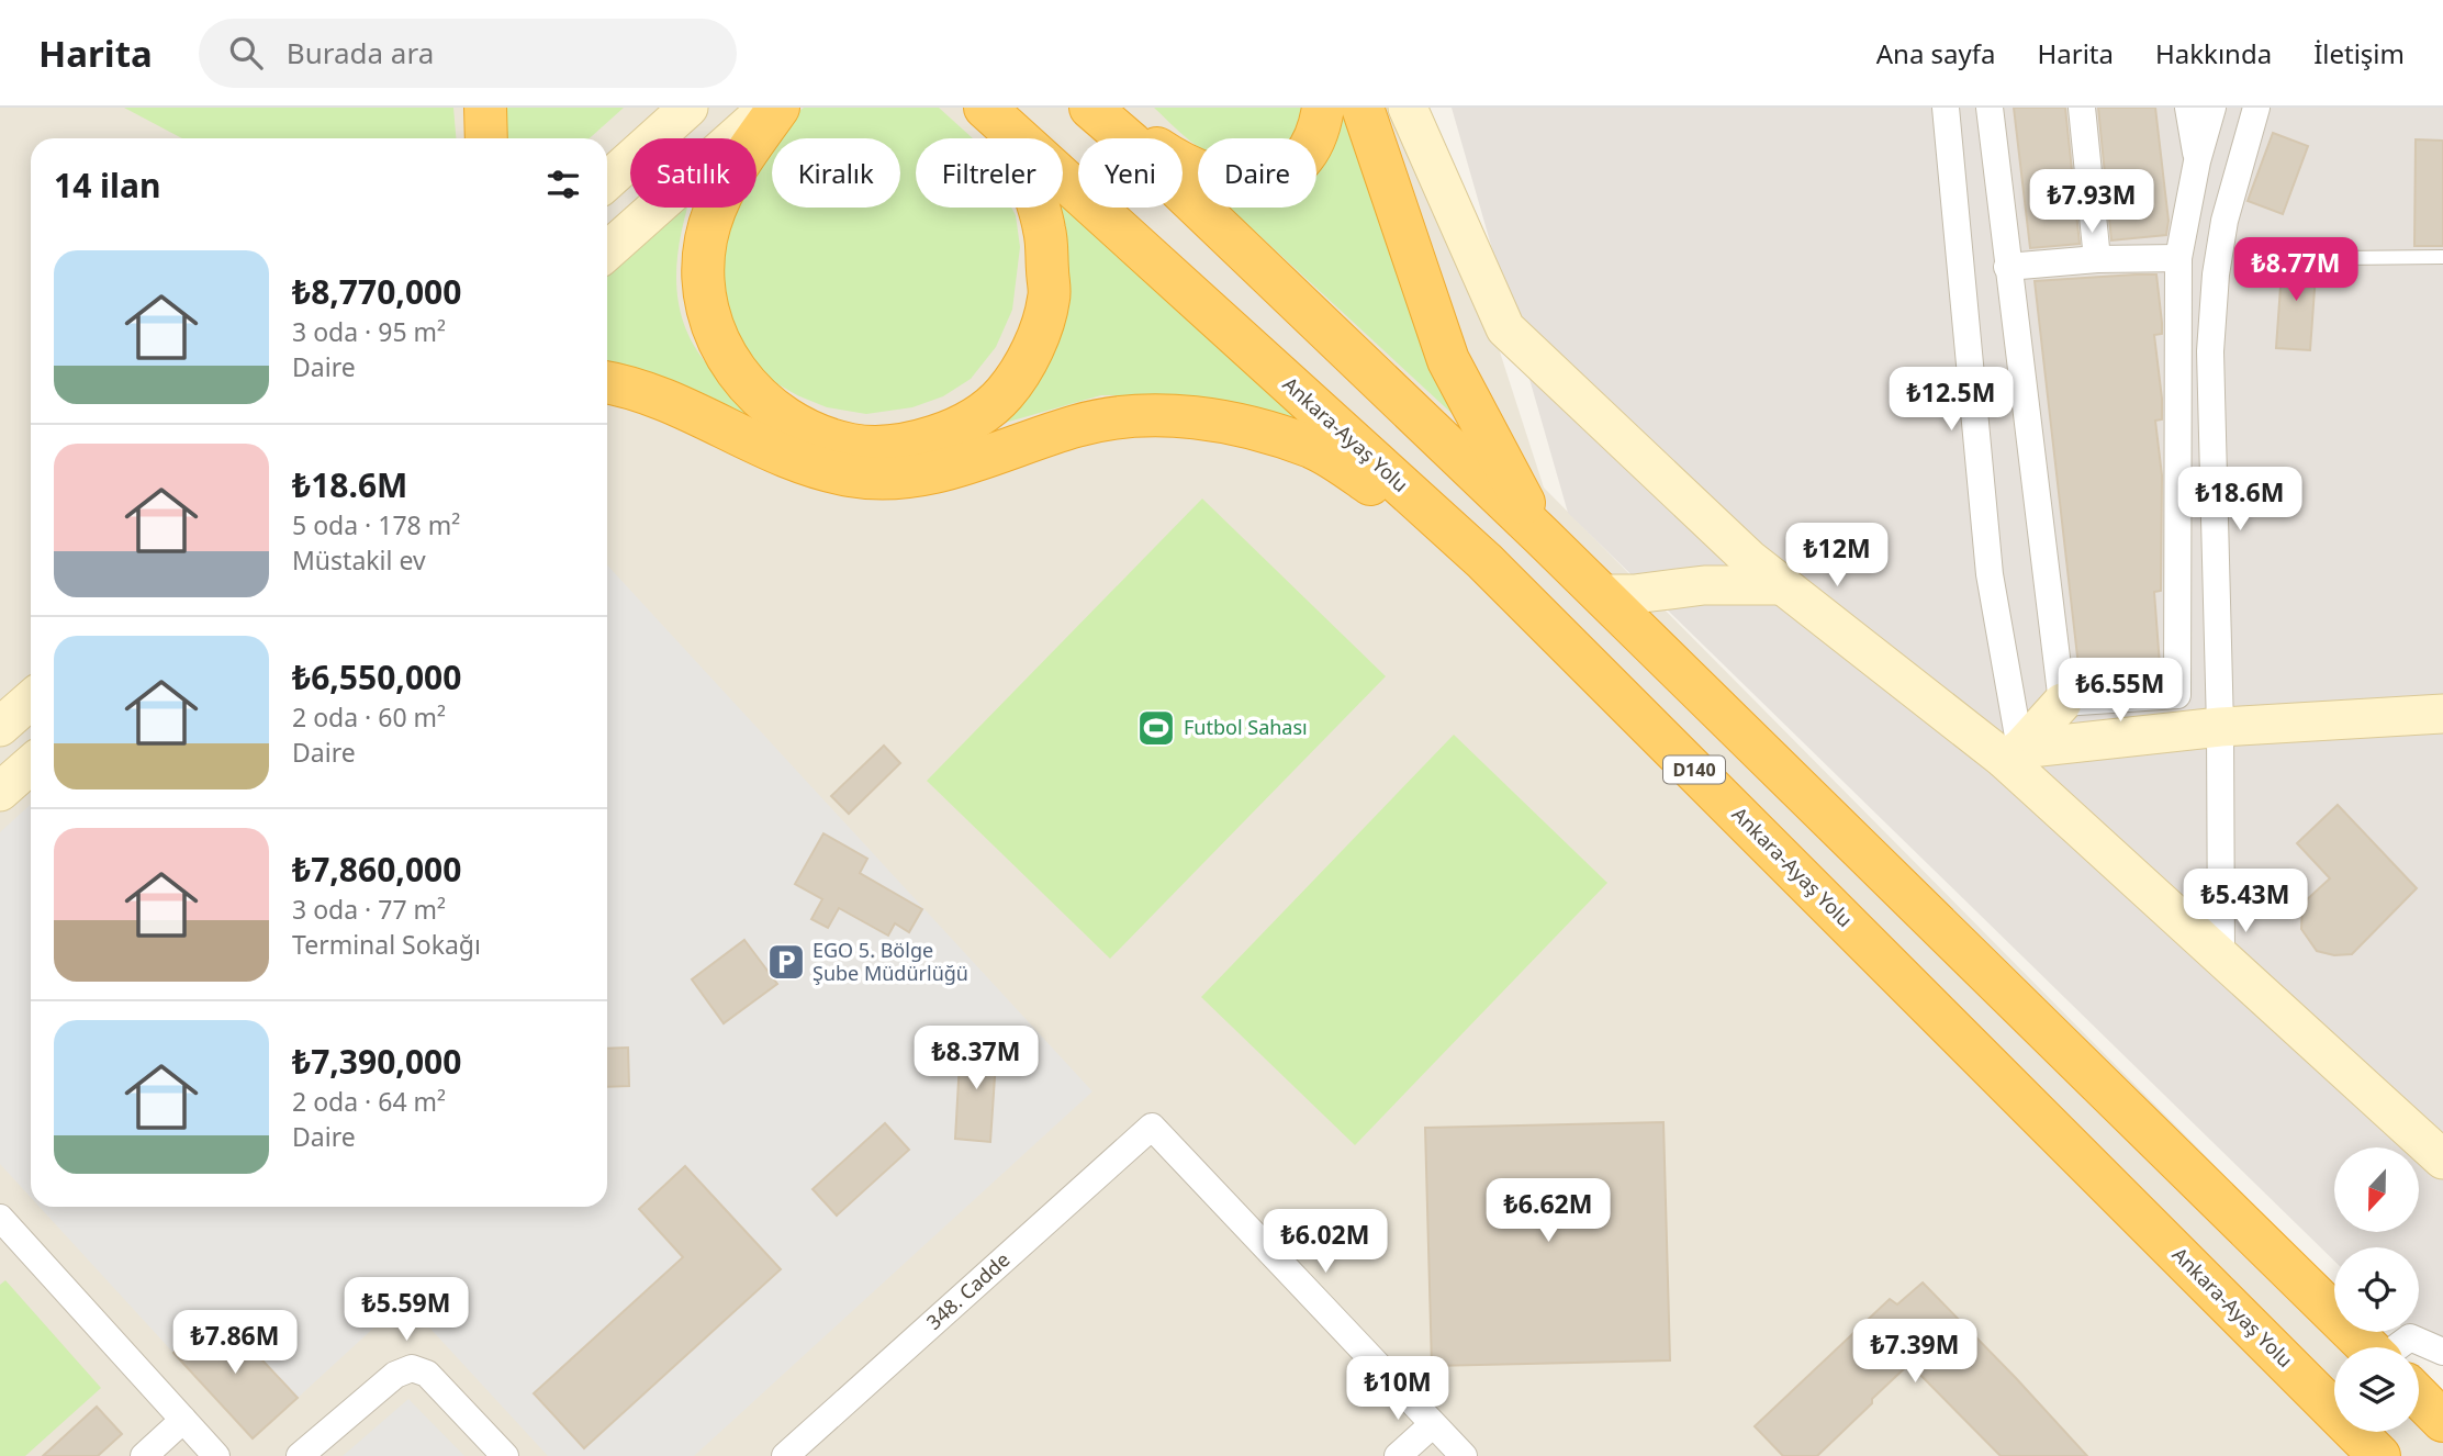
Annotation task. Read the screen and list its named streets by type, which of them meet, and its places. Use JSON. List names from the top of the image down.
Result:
{
  "streets": {
    "highway": ["Ankara-Ayaş Yolu", "D140"],
    "street": ["348. Cadde"]
  },
  "places": {
    "sports": ["Futbol Sahası"],
    "parking": ["EGO 5. Bölge Şube Müdürlüğü"]
  },
  "north": "bottom",
  "page": {
    "header": "Harita",
    "search": "Burada ara",
    "nav": [
      "Ana sayfa",
      "Harita",
      "Hakkında",
      "İletişim"
    ],
    "chip": [
      "Satılık",
      "Kiralık",
      "Filtreler",
      "Yeni",
      "Daire"
    ],
    "heading": "14 ilan",
    "price": [
      "₺7.93M",
      "₺8.77M",
      "₺12.5M",
      "₺18.6M",
      "₺12M",
      "₺6.55M",
      "₺5.43M",
      "₺8.37M",
      "₺6.62M",
      "₺6.02M",
      "₺5.59M",
      "₺7.86M",
      "₺7.39M",
      "₺10M"
    ],
    "list": [
      {
        "name": "₺8,770,000",
        "note": "3 oda · 95 m² · Daire"
      },
      {
        "name": "₺18.6M",
        "note": "5 oda · 178 m² · Müstakil ev"
      },
      {
        "name": "₺6,550,000",
        "note": "2 oda · 60 m² · Daire"
      },
      {
        "name": "₺7,860,000",
        "note": "3 oda · 77 m² · Terminal Sokağı"
      },
      {
        "name": "₺7,390,000",
        "note": "2 oda · 64 m² · Daire"
      }
    ]
  }
}
